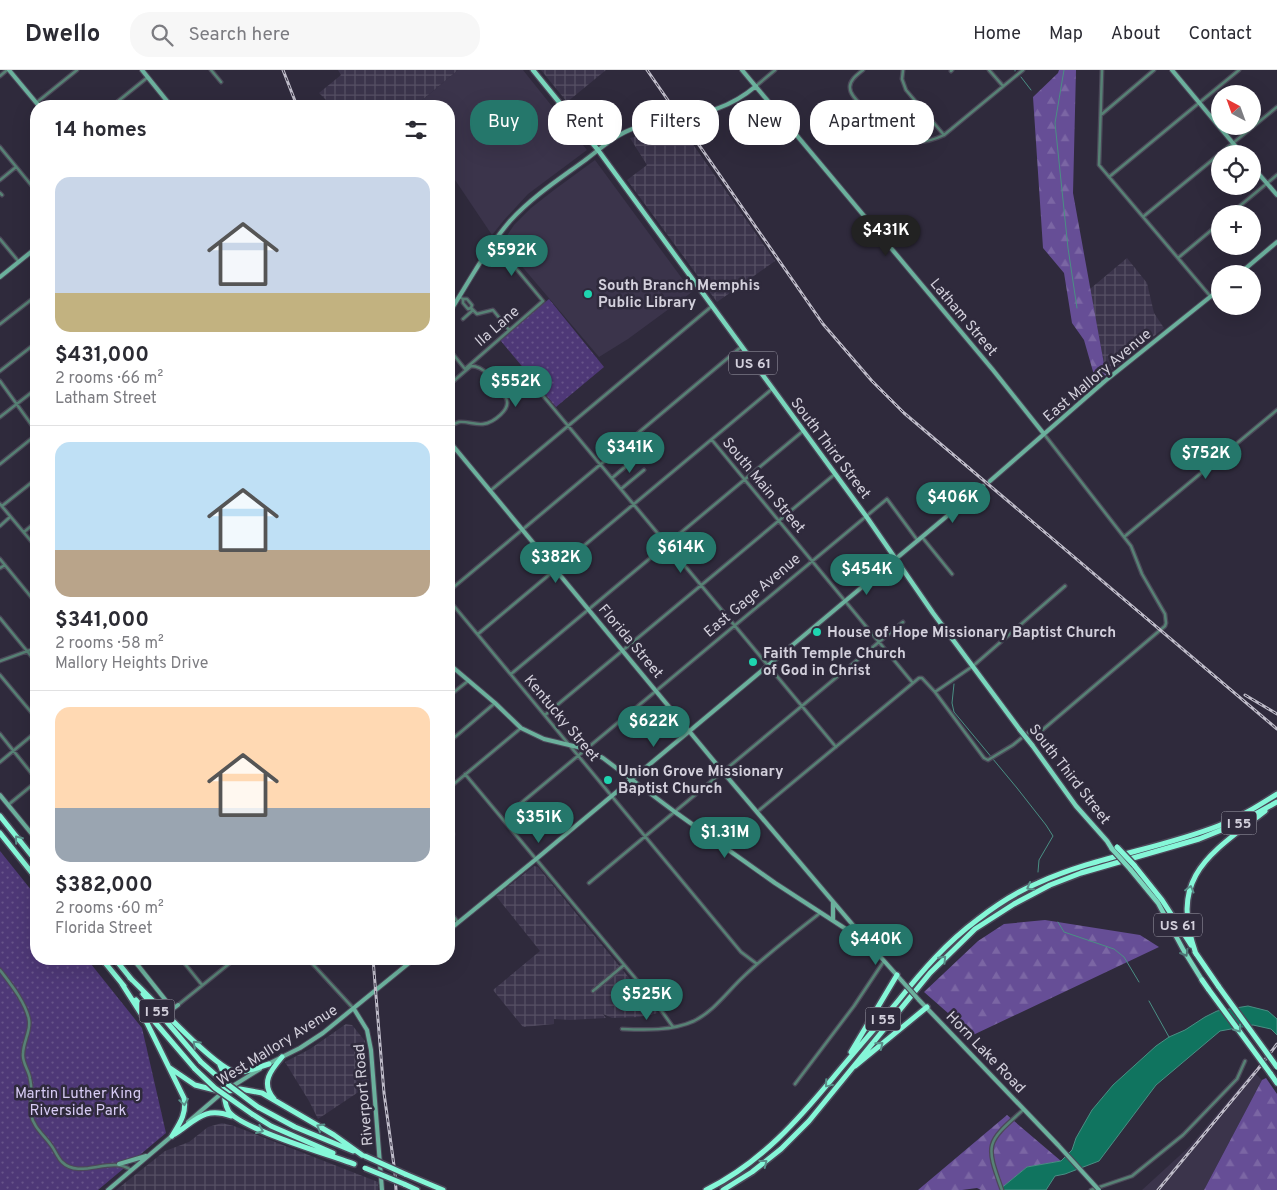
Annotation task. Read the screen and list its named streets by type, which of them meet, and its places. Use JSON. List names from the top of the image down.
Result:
{
  "streets": {
    "highway": ["US 61", "South Third Street", "I 55"],
    "main road": [
      "Latham Street",
      "East Mallory Avenue",
      "Florida Street",
      "West Mallory Avenue",
      "Horn Lake Road",
      "Riverport Road"
    ],
    "street": [
      "Ila Lane",
      "South Main Street",
      "East Gage Avenue",
      "Kentucky Street"
    ]
  },
  "crossings": [
    ["Latham Street", "East Mallory Avenue"],
    ["South Third Street", "East Gage Avenue"],
    ["South Main Street", "East Gage Avenue"],
    ["East Gage Avenue", "Florida Street"],
    ["East Gage Avenue", "Kentucky Street"],
    ["Florida Street", "Horn Lake Road"],
    ["West Mallory Avenue", "Riverport Road"]
  ],
  "parks": ["Martin Luther King Riverside Park"],
  "places": [
    "South Branch Memphis Public Library",
    "House of Hope Missionary Baptist Church",
    "Faith Temple Church of God in Christ",
    "Union Grove Missionary Baptist Church"
  ],
  "north": "top left",
  "page": {
    "header": "Dwello",
    "search": "Search here",
    "nav": [
      "Home",
      "Map",
      "About",
      "Contact"
    ],
    "map_buttons": ["+", "−"],
    "chip": [
      "Buy",
      "Rent",
      "Filters",
      "New",
      "Apartment"
    ],
    "heading": "14 homes",
    "list": [
      {
        "name": "$431,000",
        "note": "2 rooms · 66 m² · Latham Street"
      },
      {
        "name": "$341,000",
        "note": "2 rooms · 58 m² · Mallory Heights Drive"
      },
      {
        "name": "$382,000",
        "note": "2 rooms · 60 m² · Florida Street"
      }
    ],
    "price": [
      "$431K",
      "$592K",
      "$552K",
      "$341K",
      "$752K",
      "$406K",
      "$614K",
      "$382K",
      "$454K",
      "$622K",
      "$351K",
      "$1.31M",
      "$440K",
      "$525K"
    ]
  }
}
